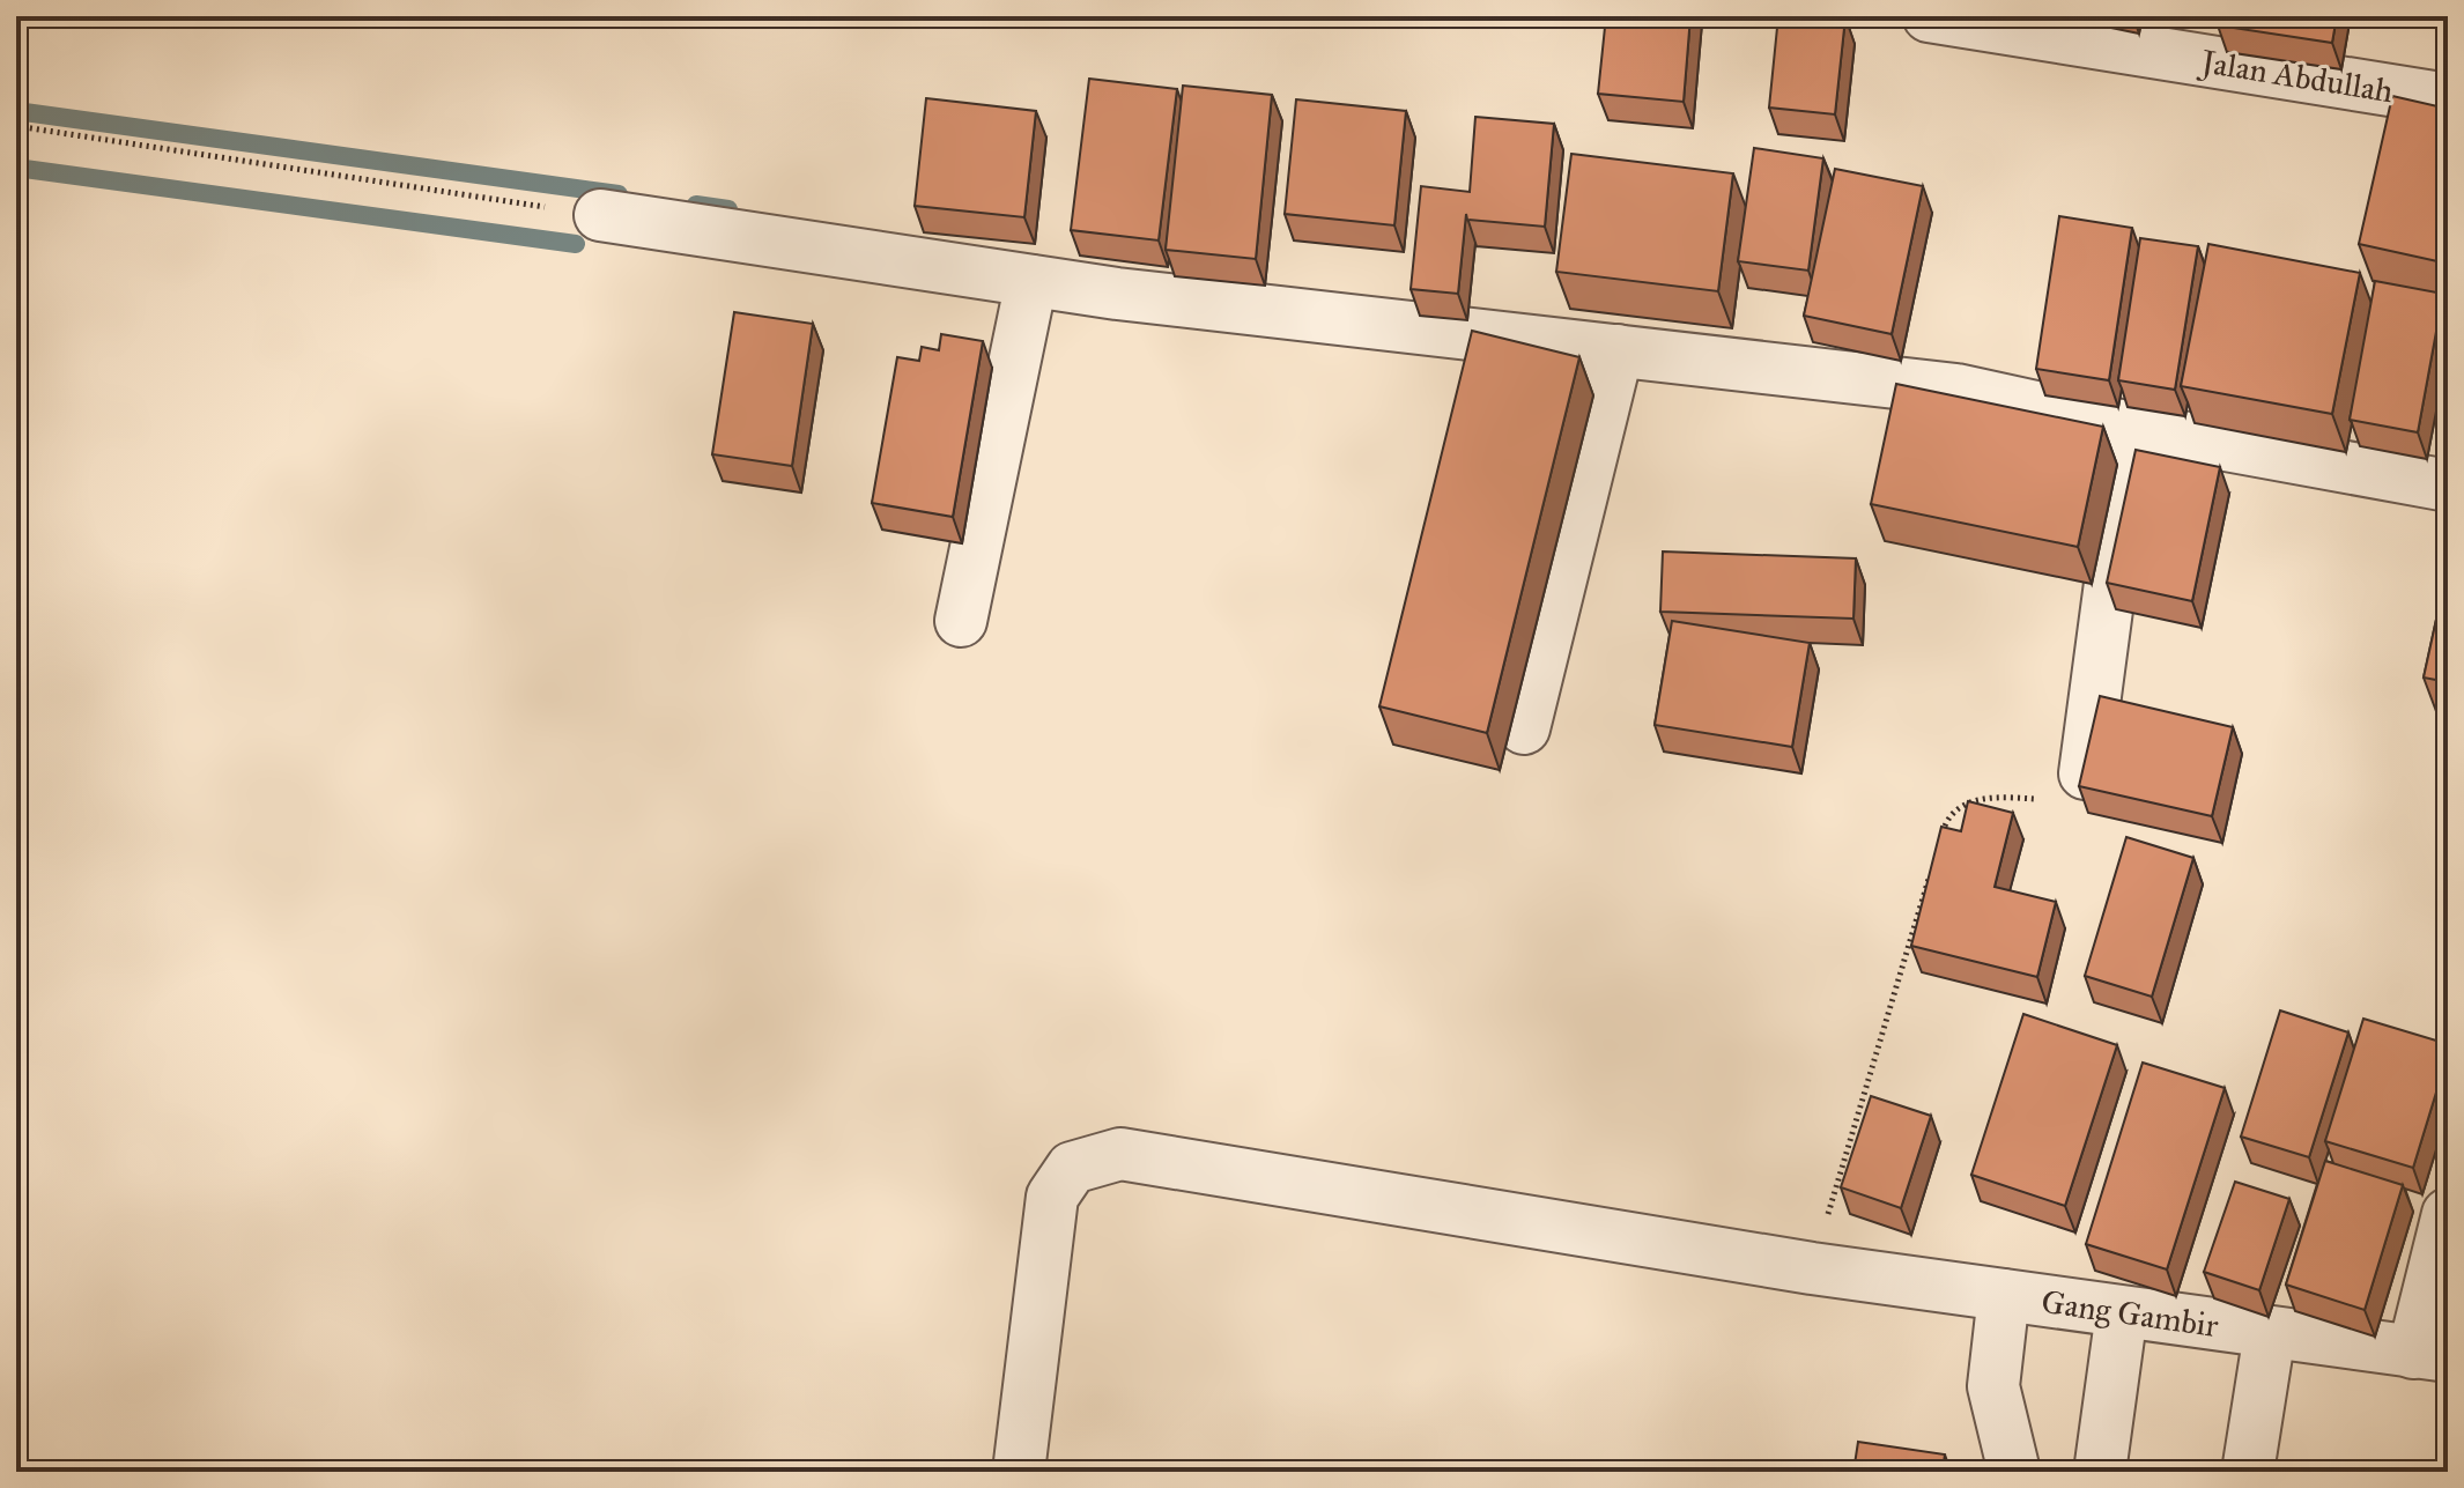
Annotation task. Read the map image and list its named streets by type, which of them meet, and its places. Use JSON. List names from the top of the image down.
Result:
{
  "streets": {
    "street": ["Jalan Abdullah", "Gang Gambir"]
  }
}
